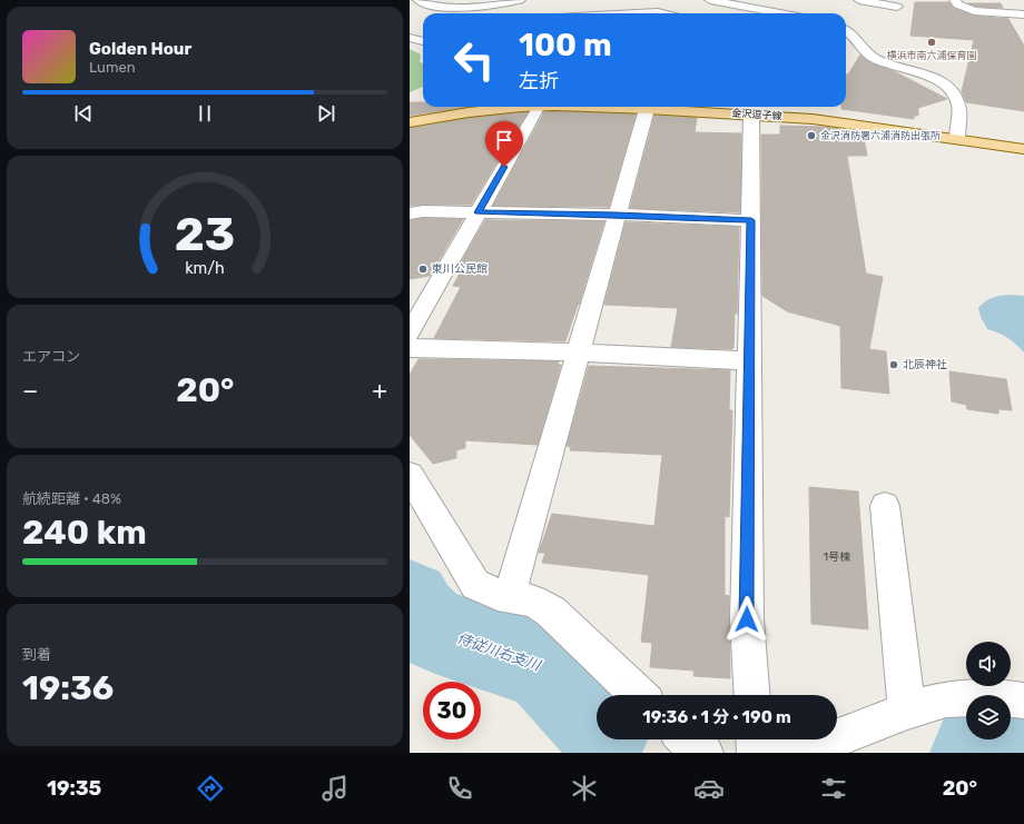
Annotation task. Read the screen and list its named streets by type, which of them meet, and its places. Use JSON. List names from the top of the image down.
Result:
{
  "streets": {
    "main road": ["金沢逗子線"]
  },
  "water": ["侍従川右支川"],
  "places": [
    "横浜市南六浦保育園",
    "金沢消防署六浦消防出張所",
    "東川公民館",
    "北辰神社"
  ],
  "house_numbers": ["1号棟"],
  "page": {
    "turn": ["100 m", "左折"],
    "song": ["Golden Hour", "Lumen"],
    "tile": [
      "エアコン",
      ["航続距離 · 48%", "240 km"],
      ["到着", "19:36"]
    ],
    "heat": ["−", "20°", "+"],
    "limit": "30",
    "trip": "19:36 · 1 分 · 190 m",
    "tabs": ["19:35", "20°"],
    "gauge": ["23", "km/h"]
  }
}
